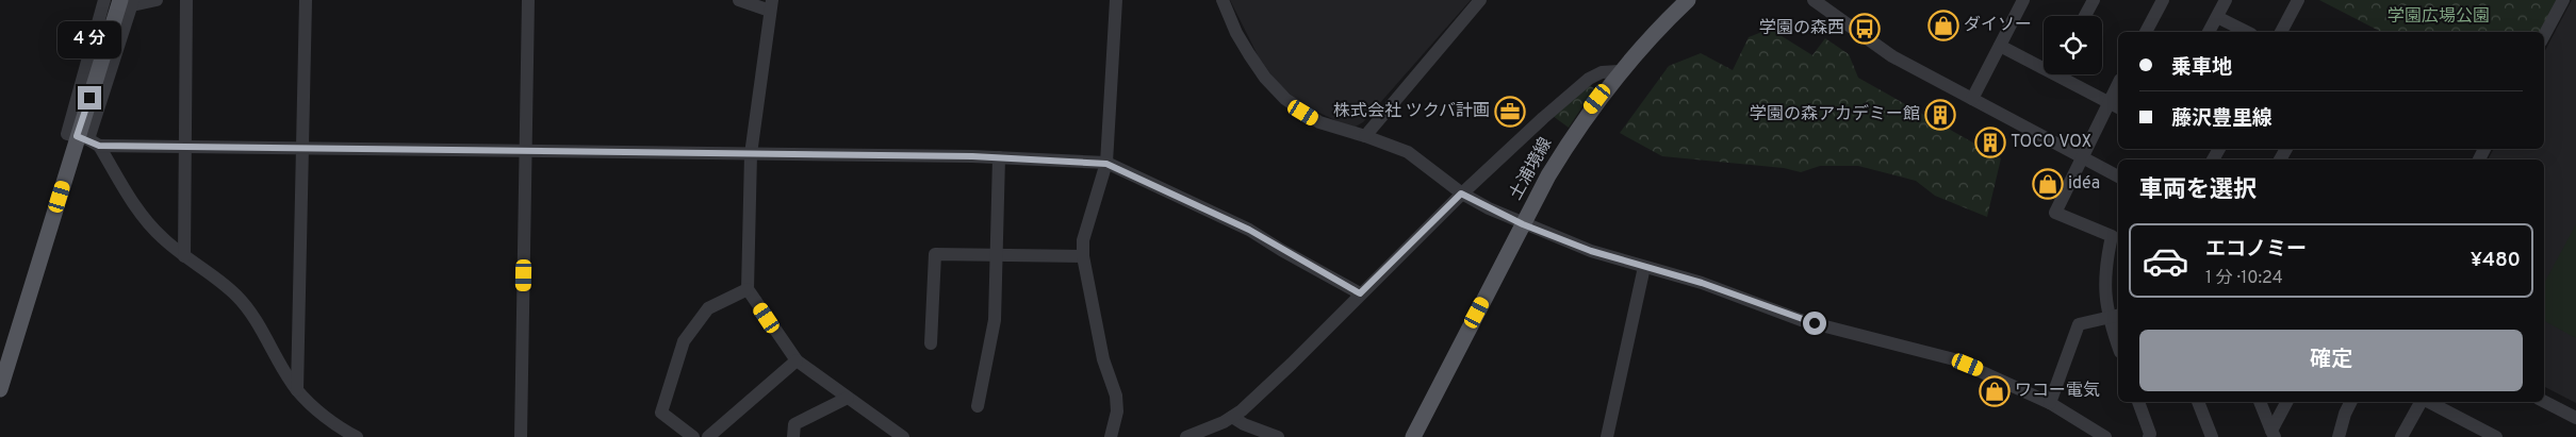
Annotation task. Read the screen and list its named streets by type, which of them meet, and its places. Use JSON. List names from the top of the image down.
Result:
{
  "streets": {
    "main road": ["土浦境線"]
  },
  "parks": ["学園広場公園"],
  "places": {
    "shop": ["ダイソー", "idéa", "ワコー電気"],
    "bus stop": ["学園の森西"],
    "office": ["株式会社 ツクバ計画"],
    "building": ["学園の森アカデミー館", "TOCO VOX"]
  },
  "page": {
    "bubble": "4 分",
    "banner": ["乗車地", "藤沢豊里線"],
    "heading": "車両を選択",
    "list": [
      {
        "name": "エコノミー",
        "note": "1 分 · 10:24",
        "value": "¥480"
      }
    ],
    "buttons": "確定"
  }
}
